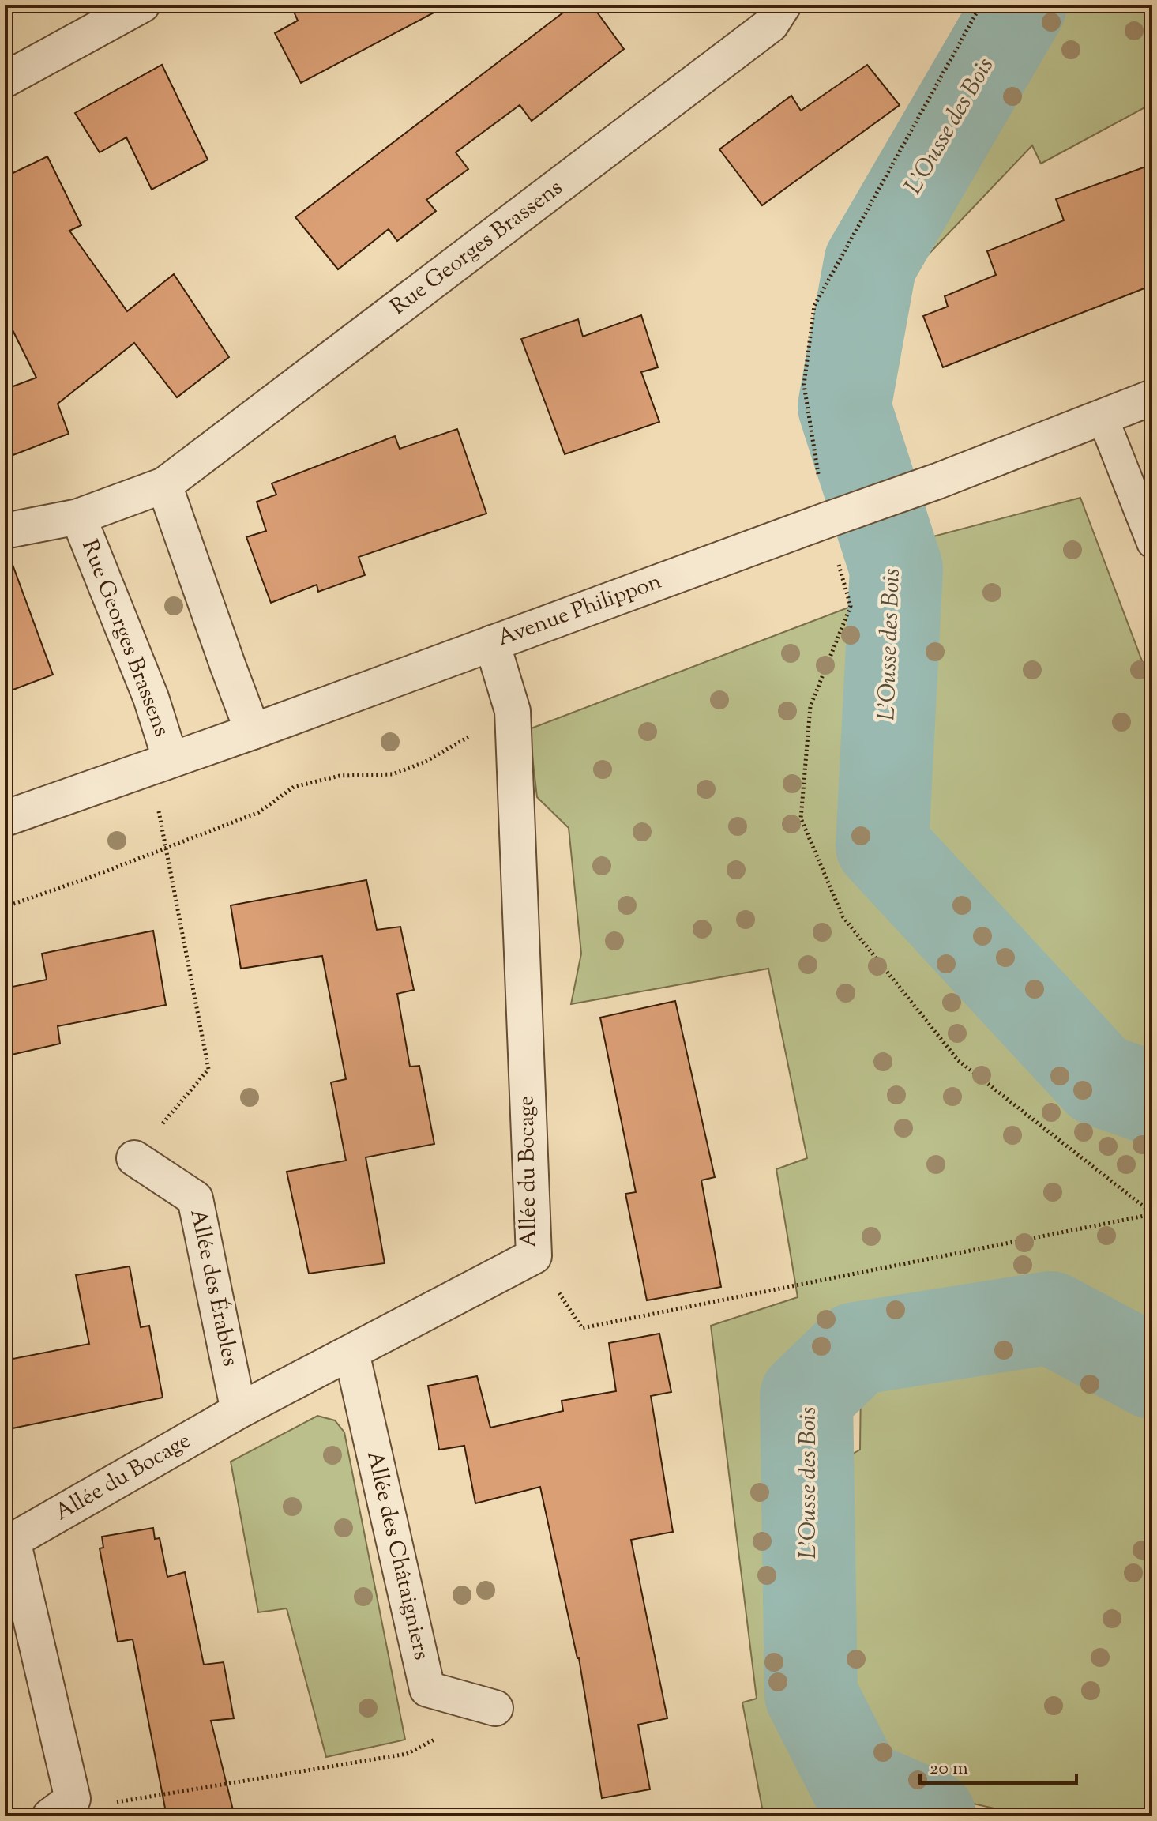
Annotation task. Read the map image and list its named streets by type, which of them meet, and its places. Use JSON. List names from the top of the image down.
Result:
{
  "streets": {
    "street": [
      "Rue Georges Brassens",
      "Avenue Philippon",
      "Allée du Bocage",
      "Allée des Érables",
      "Allée des Châtaigniers"
    ]
  },
  "crossings": [
    ["Rue Georges Brassens", "Avenue Philippon"],
    ["Avenue Philippon", "Allée du Bocage"],
    ["Allée du Bocage", "Allée des Érables"],
    ["Allée du Bocage", "Allée des Châtaigniers"]
  ],
  "water": ["L'Ousse des Bois"],
  "scale_bar": "20 m"
}
